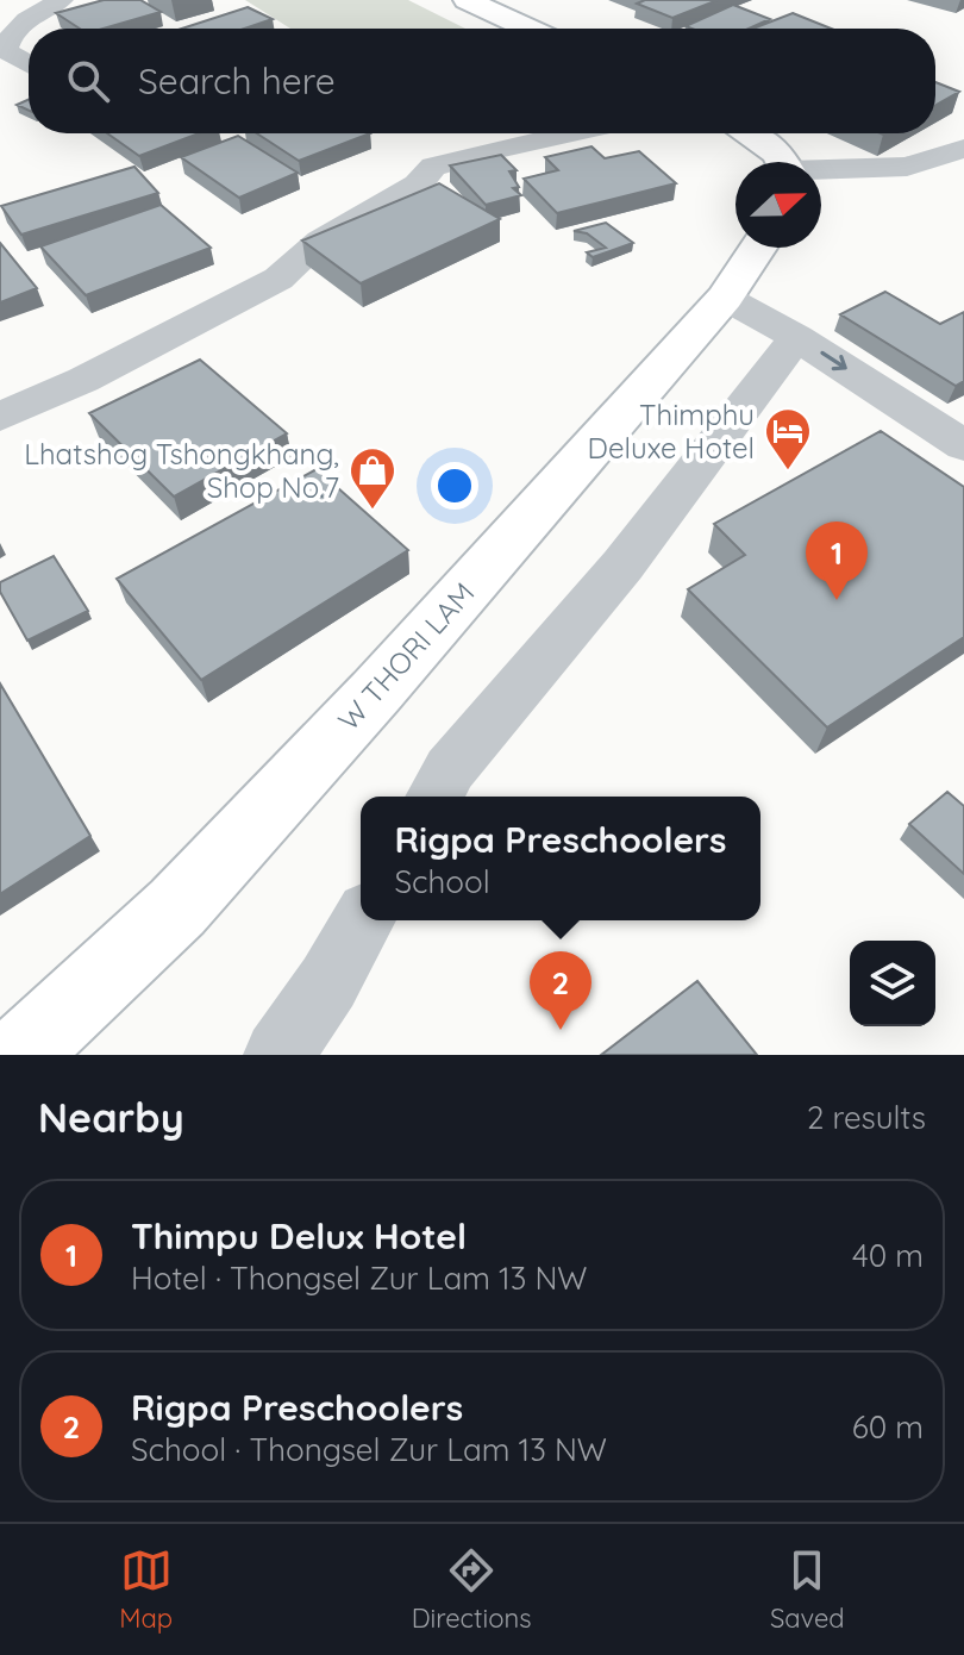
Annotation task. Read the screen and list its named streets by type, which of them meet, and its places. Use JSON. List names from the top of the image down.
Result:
{
  "streets": {
    "main road": ["W THORI LAM"]
  },
  "places": {
    "hotel": ["Thimphu Deluxe Hotel"],
    "shop": ["Lhatshog Tshongkhang, Shop No.7"]
  },
  "north": "right",
  "page": {
    "search": "Search here",
    "pins": ["1", "2"],
    "popup": ["Rigpa Preschoolers", "School"],
    "heading": ["Nearby", "2 results"],
    "list": [
      {
        "mark": "1",
        "name": "Thimpu Delux Hotel",
        "note": "Hotel · Thongsel Zur Lam 13 NW",
        "value": "40 m"
      },
      {
        "mark": "2",
        "name": "Rigpa Preschoolers",
        "note": "School · Thongsel Zur Lam 13 NW",
        "value": "60 m"
      }
    ],
    "nav": ["Map", "Directions", "Saved"]
  }
}
